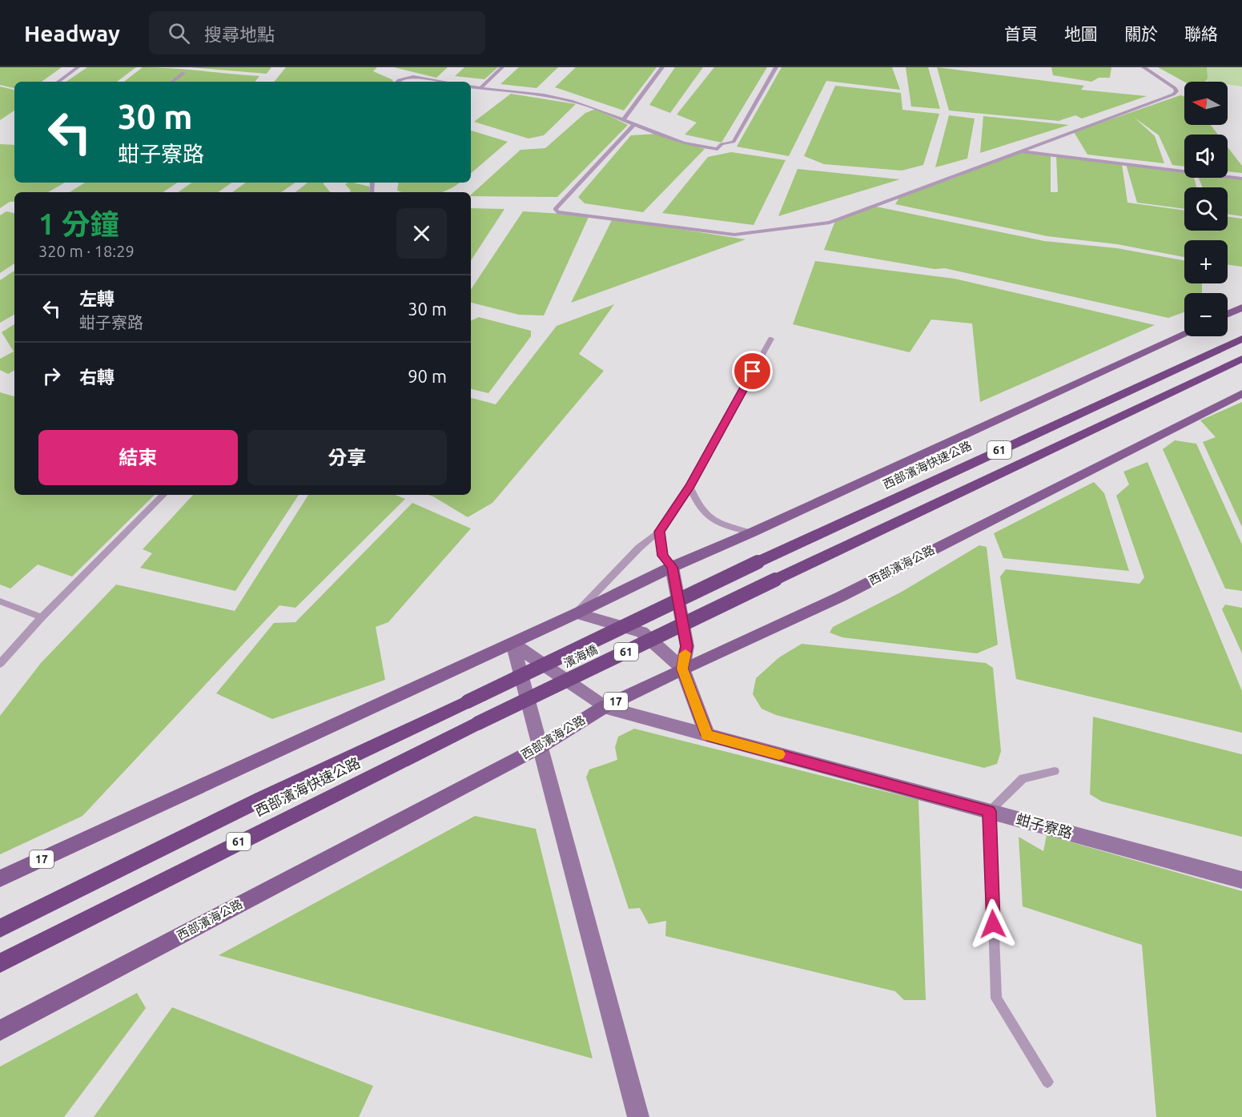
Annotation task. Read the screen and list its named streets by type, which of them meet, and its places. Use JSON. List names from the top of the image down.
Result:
{
  "streets": {
    "highway": ["61", "西部濱海快速公路", "濱海橋"],
    "main road": ["西部濱海公路", "17"],
    "street": ["蚶子寮路"]
  },
  "crossings": [
    ["西部濱海快速公路", "濱海橋"],
    ["西部濱海公路", "蚶子寮路"],
    ["17", "蚶子寮路"]
  ],
  "north": "left",
  "page": {
    "header": "Headway",
    "search": "搜尋地點",
    "nav": [
      "首頁",
      "地圖",
      "關於",
      "聯絡"
    ],
    "map_buttons": ["+", "−"],
    "turn": ["30 m", "蚶子寮路"],
    "heading": ["1 分鐘", "320 m · 18:29"],
    "list": [
      {
        "name": "左轉",
        "note": "蚶子寮路",
        "value": "30 m"
      },
      {
        "name": "右轉",
        "value": "90 m"
      }
    ],
    "buttons": ["結束", "分享"]
  }
}
